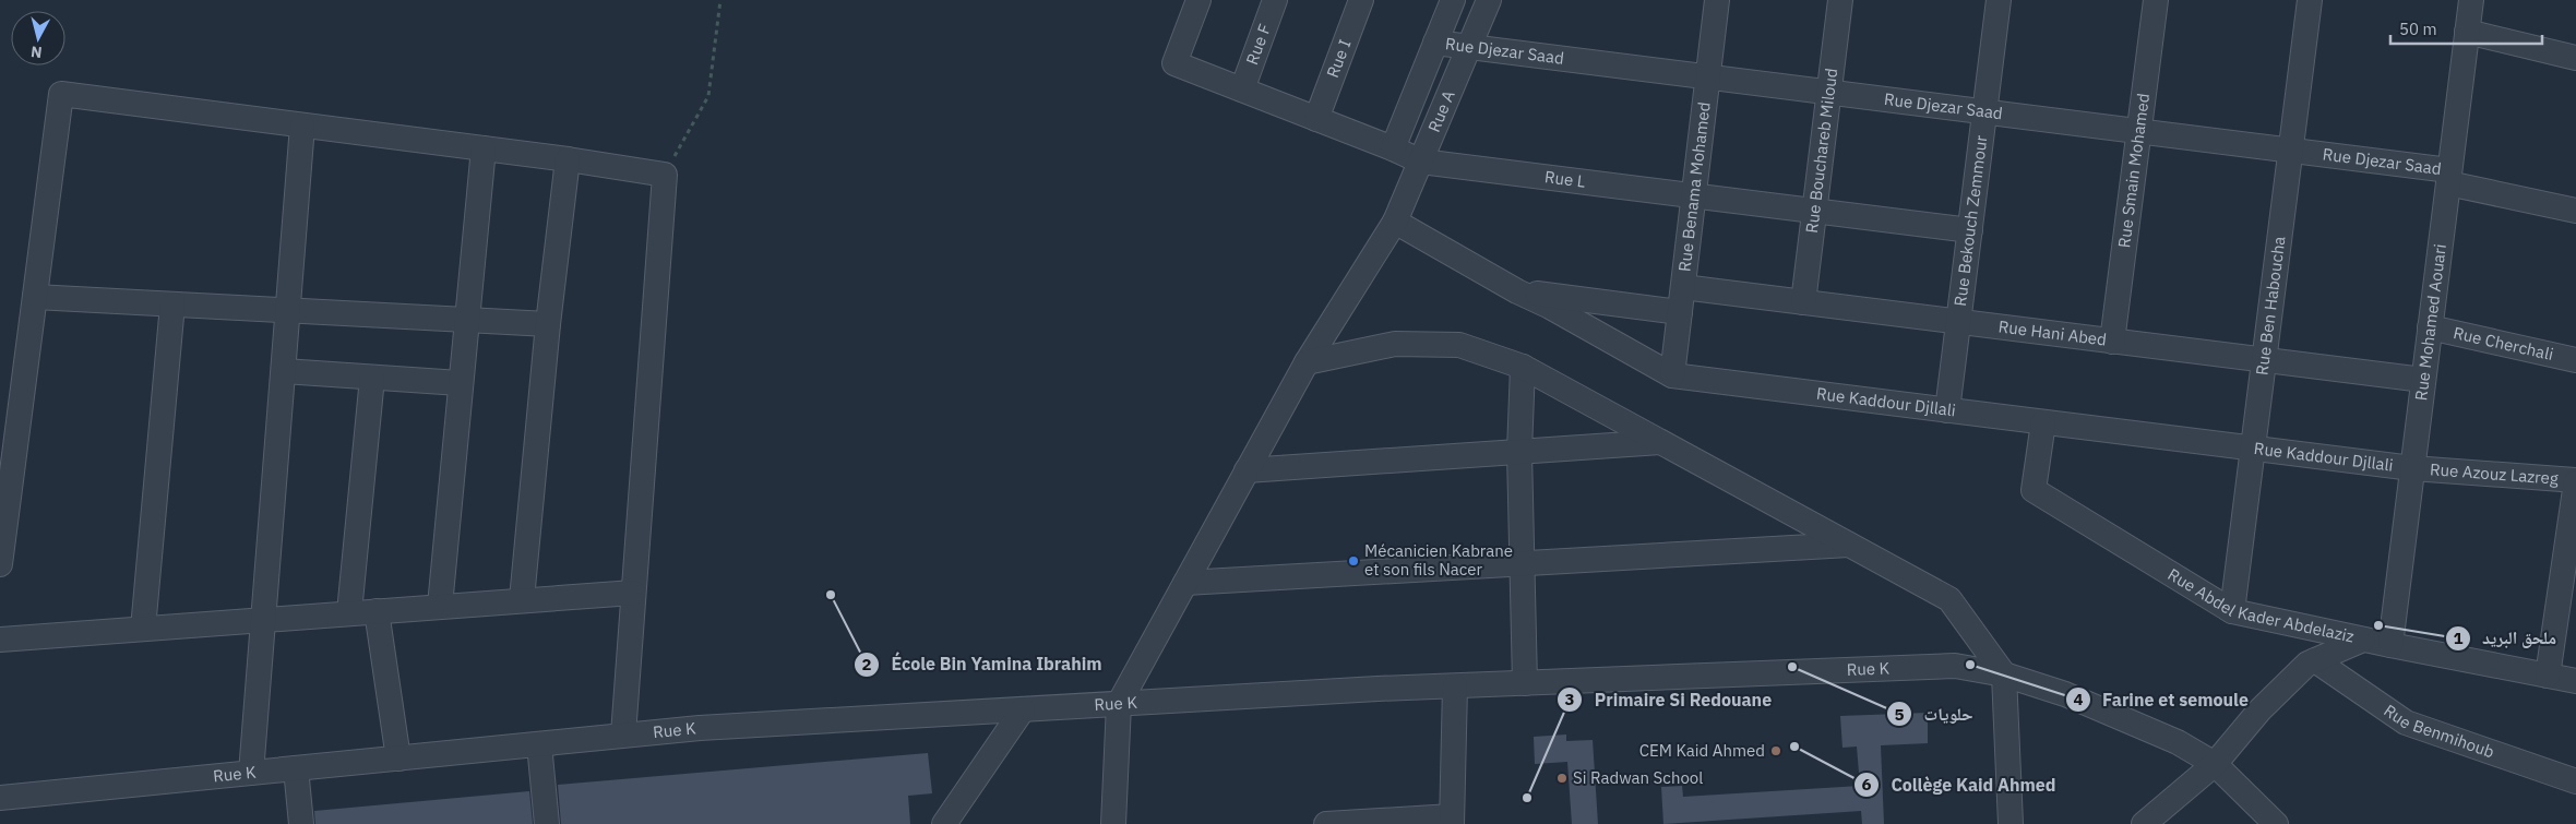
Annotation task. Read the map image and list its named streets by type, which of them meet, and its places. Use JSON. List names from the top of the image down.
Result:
{
  "streets": {
    "street": [
      "Rue F",
      "Rue Djezar Saad",
      "Rue I",
      "Rue A",
      "Rue Bouchareb Miloud",
      "Rue Smain Mohamed",
      "Rue L",
      "Rue Benama Mohamed",
      "Rue Bekouch Zemmour",
      "Rue Ben Haboucha",
      "Rue Mohamed Aouari",
      "Rue Hani Abed",
      "Rue Cherchali",
      "Rue Kaddour Djllali",
      "Rue Azouz Lazreg",
      "Rue Abdel Kader Abdelaziz",
      "Rue K",
      "Rue Benmihoub"
    ]
  },
  "crossings": [
    ["Rue F", "Rue L"],
    ["Rue Djezar Saad", "Rue A"],
    ["Rue Djezar Saad", "Rue Bouchareb Miloud"],
    ["Rue Djezar Saad", "Rue Smain Mohamed"],
    ["Rue Djezar Saad", "Rue Benama Mohamed"],
    ["Rue Djezar Saad", "Rue Bekouch Zemmour"],
    ["Rue Djezar Saad", "Rue Ben Haboucha"],
    ["Rue Djezar Saad", "Rue Mohamed Aouari"],
    ["Rue I", "Rue L"],
    ["Rue A", "Rue L"],
    ["Rue A", "Rue Kaddour Djllali"],
    ["Rue A", "Rue K"],
    ["Rue Bouchareb Miloud", "Rue L"],
    ["Rue Bouchareb Miloud", "Rue Hani Abed"],
    ["Rue Smain Mohamed", "Rue Hani Abed"],
    ["Rue L", "Rue Benama Mohamed"],
    ["Rue L", "Rue Bekouch Zemmour"],
    ["Rue Benama Mohamed", "Rue Hani Abed"],
    ["Rue Benama Mohamed", "Rue Kaddour Djllali"],
    ["Rue Bekouch Zemmour", "Rue Hani Abed"],
    ["Rue Bekouch Zemmour", "Rue Kaddour Djllali"],
    ["Rue Ben Haboucha", "Rue Hani Abed"],
    ["Rue Ben Haboucha", "Rue Kaddour Djllali"],
    ["Rue Ben Haboucha", "Rue Abdel Kader Abdelaziz"],
    ["Rue Mohamed Aouari", "Rue Hani Abed"],
    ["Rue Mohamed Aouari", "Rue Cherchali"],
    ["Rue Mohamed Aouari", "Rue Kaddour Djllali"],
    ["Rue Mohamed Aouari", "Rue Azouz Lazreg"],
    ["Rue Mohamed Aouari", "Rue Abdel Kader Abdelaziz"],
    ["Rue Kaddour Djllali", "Rue Azouz Lazreg"],
    ["Rue Kaddour Djllali", "Rue Abdel Kader Abdelaziz"]
  ],
  "places": [
    "Mécanicien Kabrane et son fils Nacer",
    "École Bin Yamina Ibrahim",
    "ملحق البريد",
    "Farine et semoule",
    "حلويات",
    "Collège Kaid Ahmed",
    "CEM Kaid Ahmed",
    "Si Radwan School",
    "Primaire Si Redouane"
  ],
  "scale_bar": "50 m",
  "north": "bottom"
}
